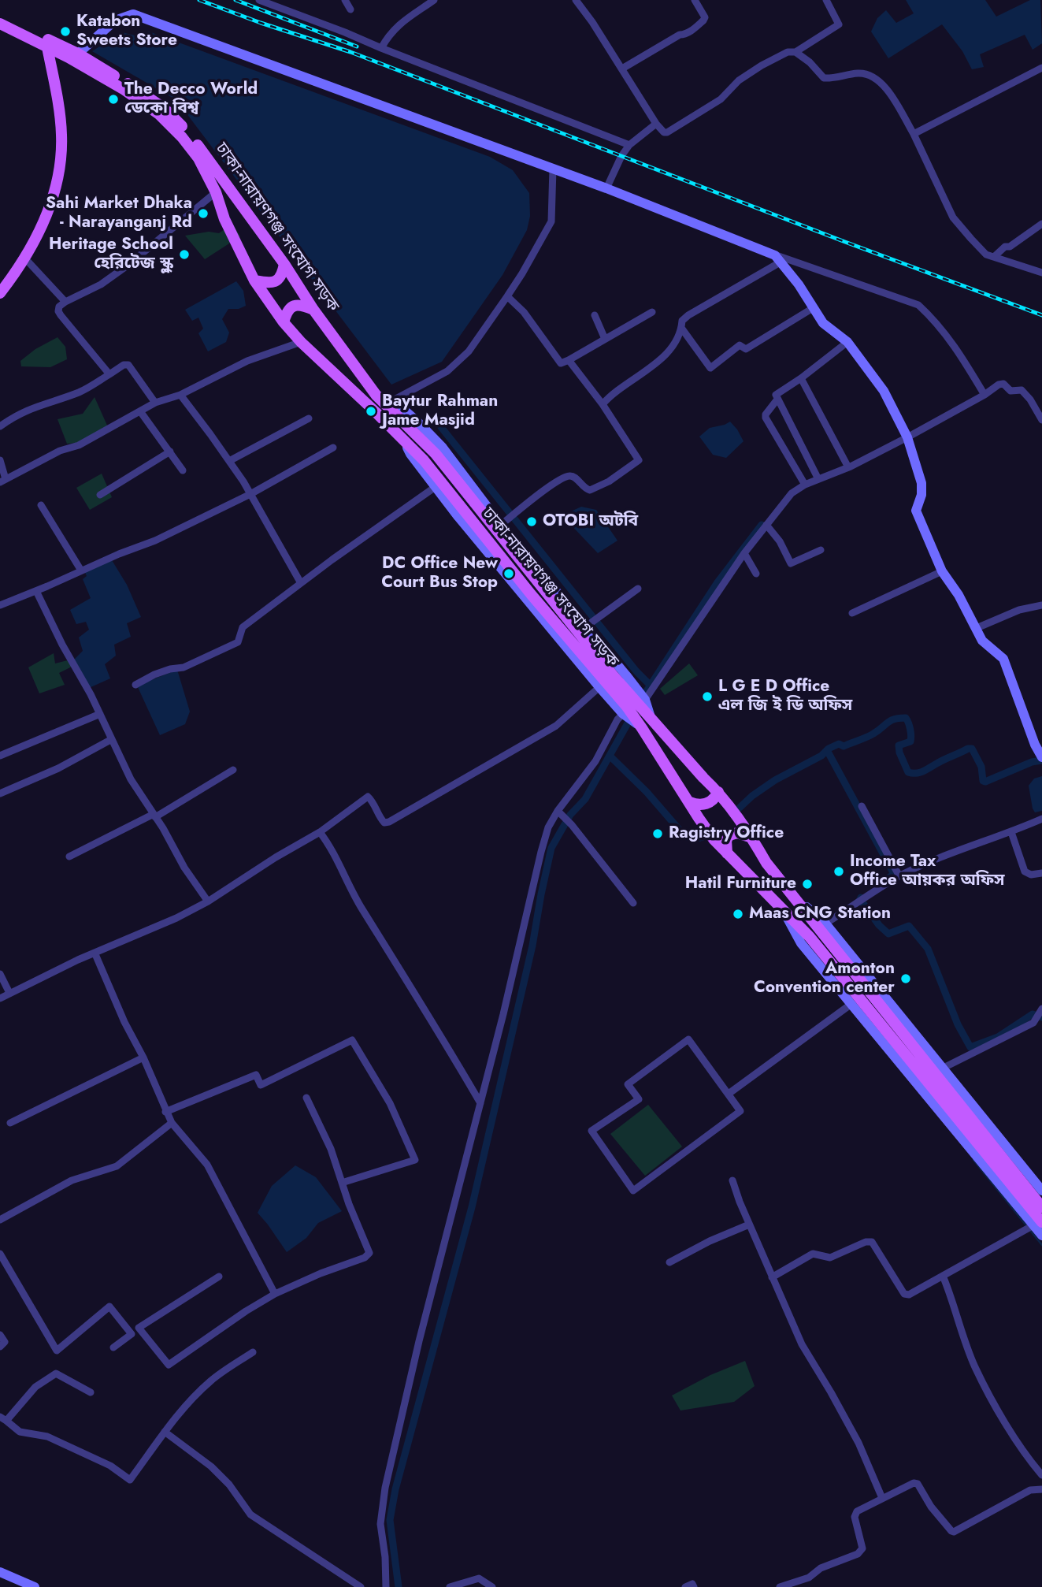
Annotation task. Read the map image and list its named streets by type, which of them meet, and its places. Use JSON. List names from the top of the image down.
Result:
{
  "streets": {
    "main road": ["ঢাকা-নারায়ণগঞ্জ সংযোগ সড়ক"]
  },
  "places": [
    "Katabon Sweets Store",
    "The Decco World ডেকো বিশ্ব",
    "Sahi Market Dhaka - Narayanganj Rd",
    "Heritage School হেরিটেজ স্কুল",
    "Baytur Rahman Jame Masjid",
    "OTOBI অটবি",
    "DC Office New Court Bus Stop",
    "L G E D Office এল জি ই ডি অফিস",
    "Ragistry Office",
    "Income Tax Office আয়কর অফিস",
    "Hatil Furniture",
    "Maas CNG Station",
    "Amonton Convention center"
  ]
}
